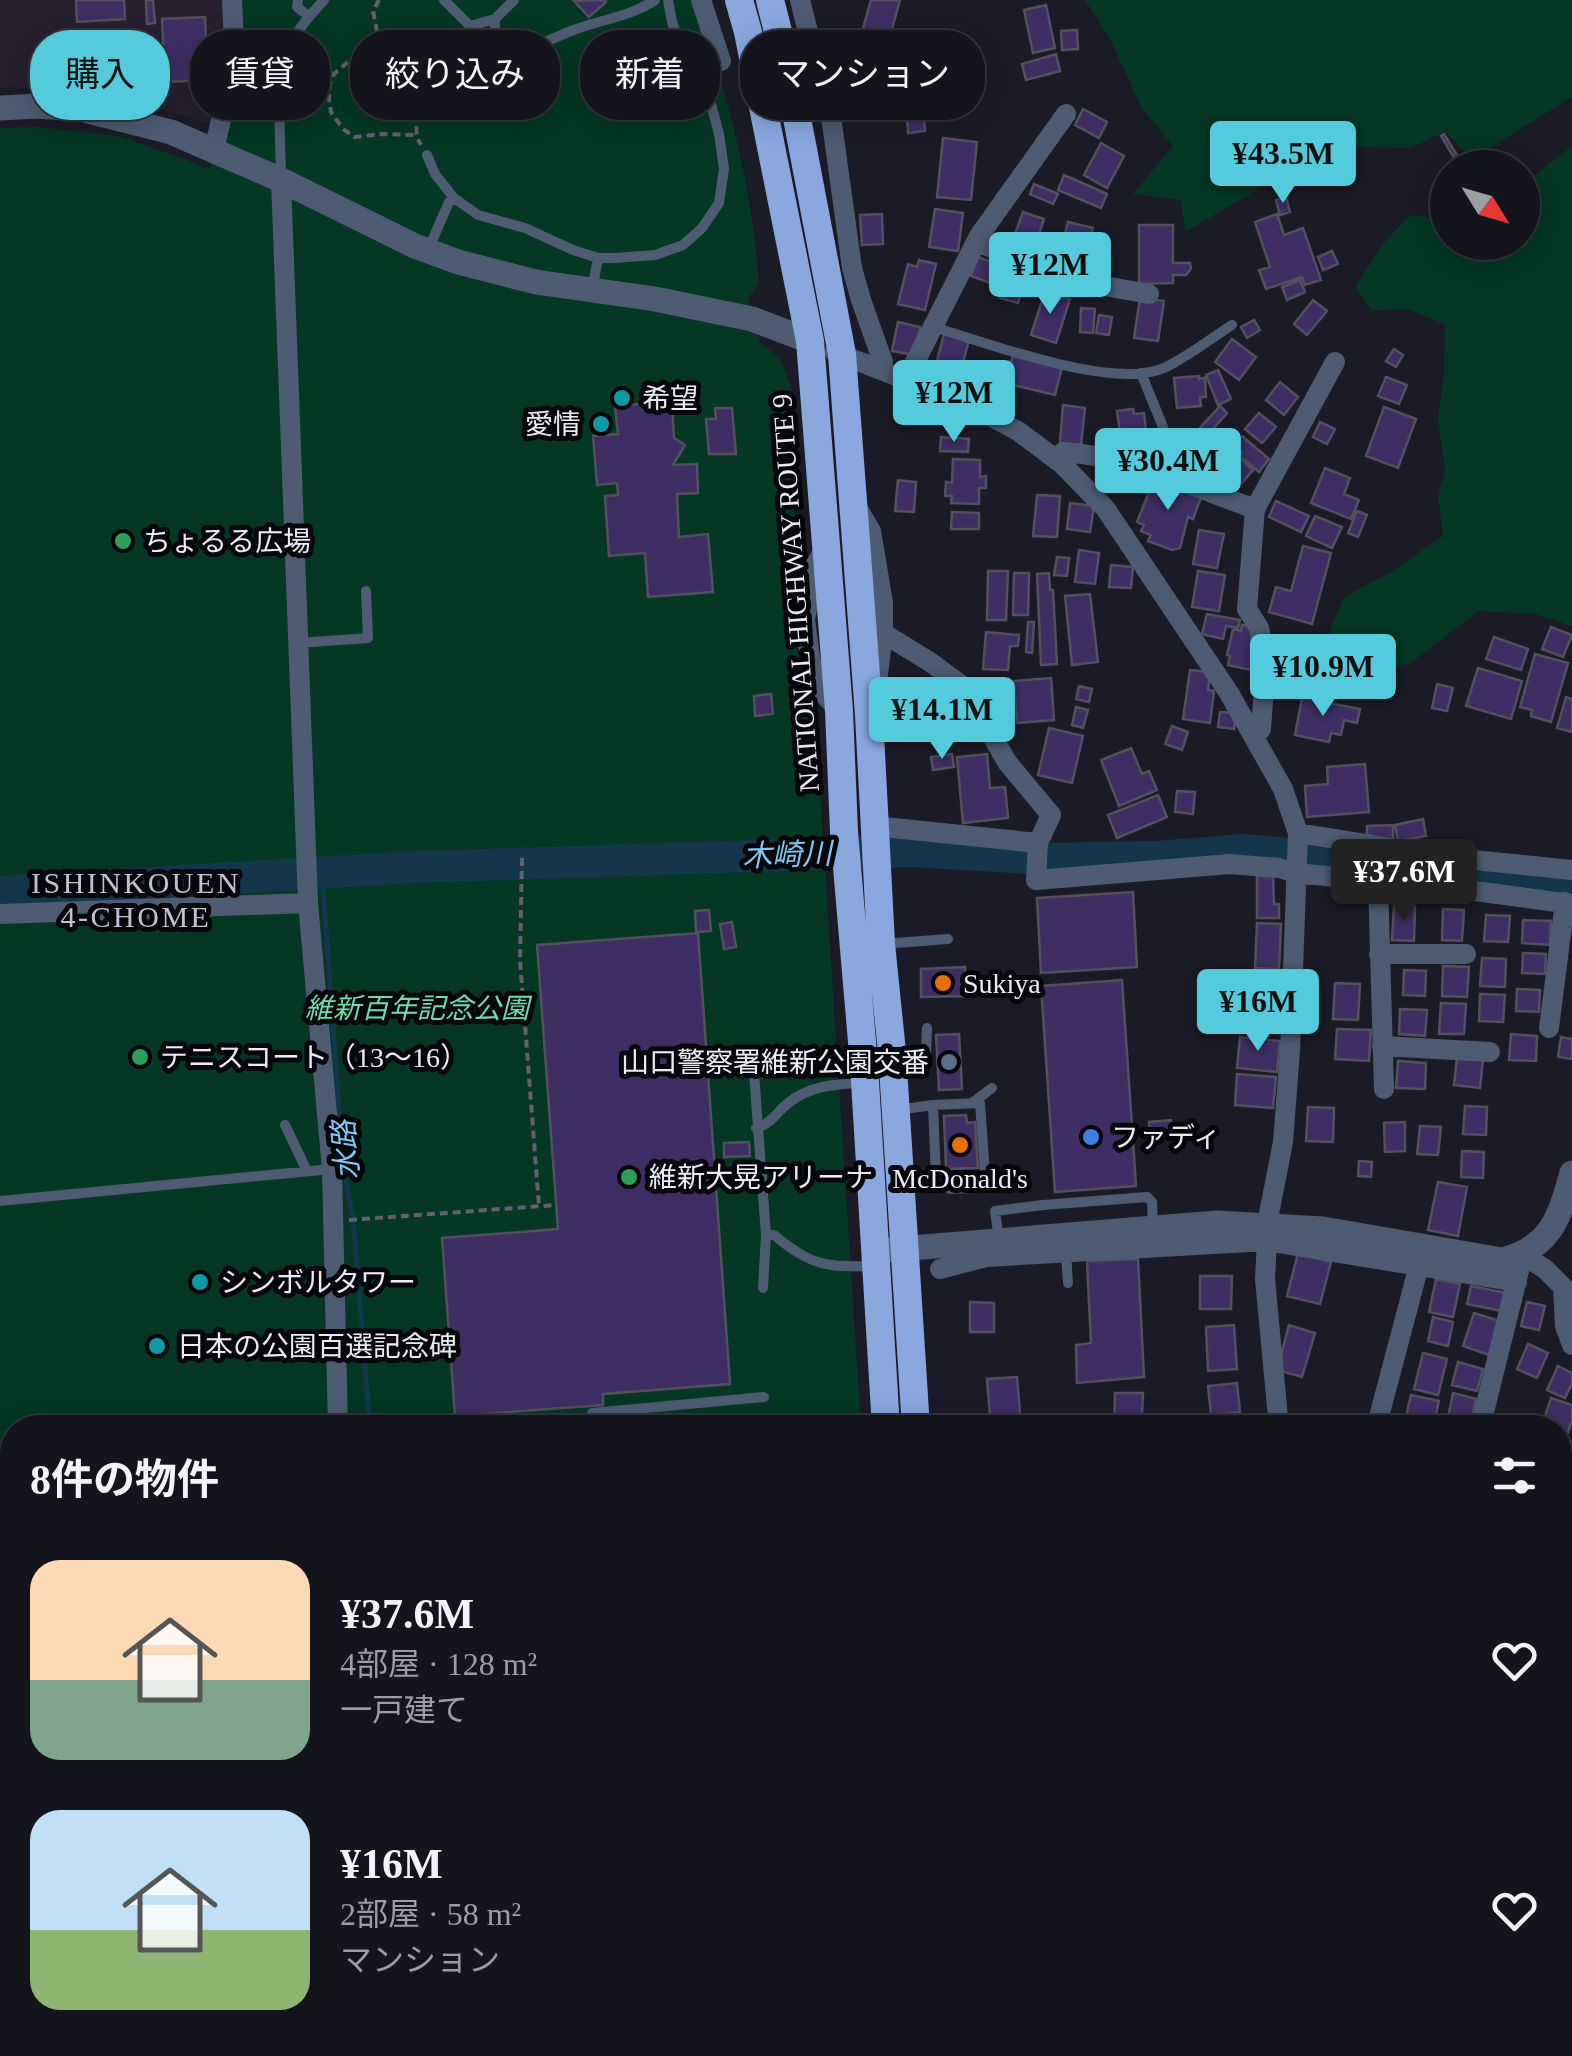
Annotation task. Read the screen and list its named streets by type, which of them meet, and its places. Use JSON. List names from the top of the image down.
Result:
{
  "streets": {
    "highway": ["NATIONAL HIGHWAY ROUTE 9"]
  },
  "districts": ["ISHINKOUEN 4-CHOME"],
  "water": ["木崎川", "水路"],
  "parks": ["維新百年記念公園"],
  "places": [
    "希望",
    "愛情",
    "ちょるる広場",
    "Sukiya",
    "テニスコート（13～16）",
    "山口警察署維新公園交番",
    "ファディ",
    "McDonald's",
    "維新大晃アリーナ",
    "シンボルタワー",
    "日本の公園百選記念碑"
  ],
  "north": "bottom right",
  "page": {
    "chip": [
      "購入",
      "賃貸",
      "絞り込み",
      "新着",
      "マンション"
    ],
    "price": [
      "¥43.5M",
      "¥12M",
      "¥12M",
      "¥30.4M",
      "¥10.9M",
      "¥14.1M",
      "¥37.6M",
      "¥16M"
    ],
    "heading": "8件の物件",
    "list": [
      {
        "name": "¥37.6M",
        "note": "4部屋 · 128 m² · 一戸建て"
      },
      {
        "name": "¥16M",
        "note": "2部屋 · 58 m² · マンション"
      }
    ]
  }
}
